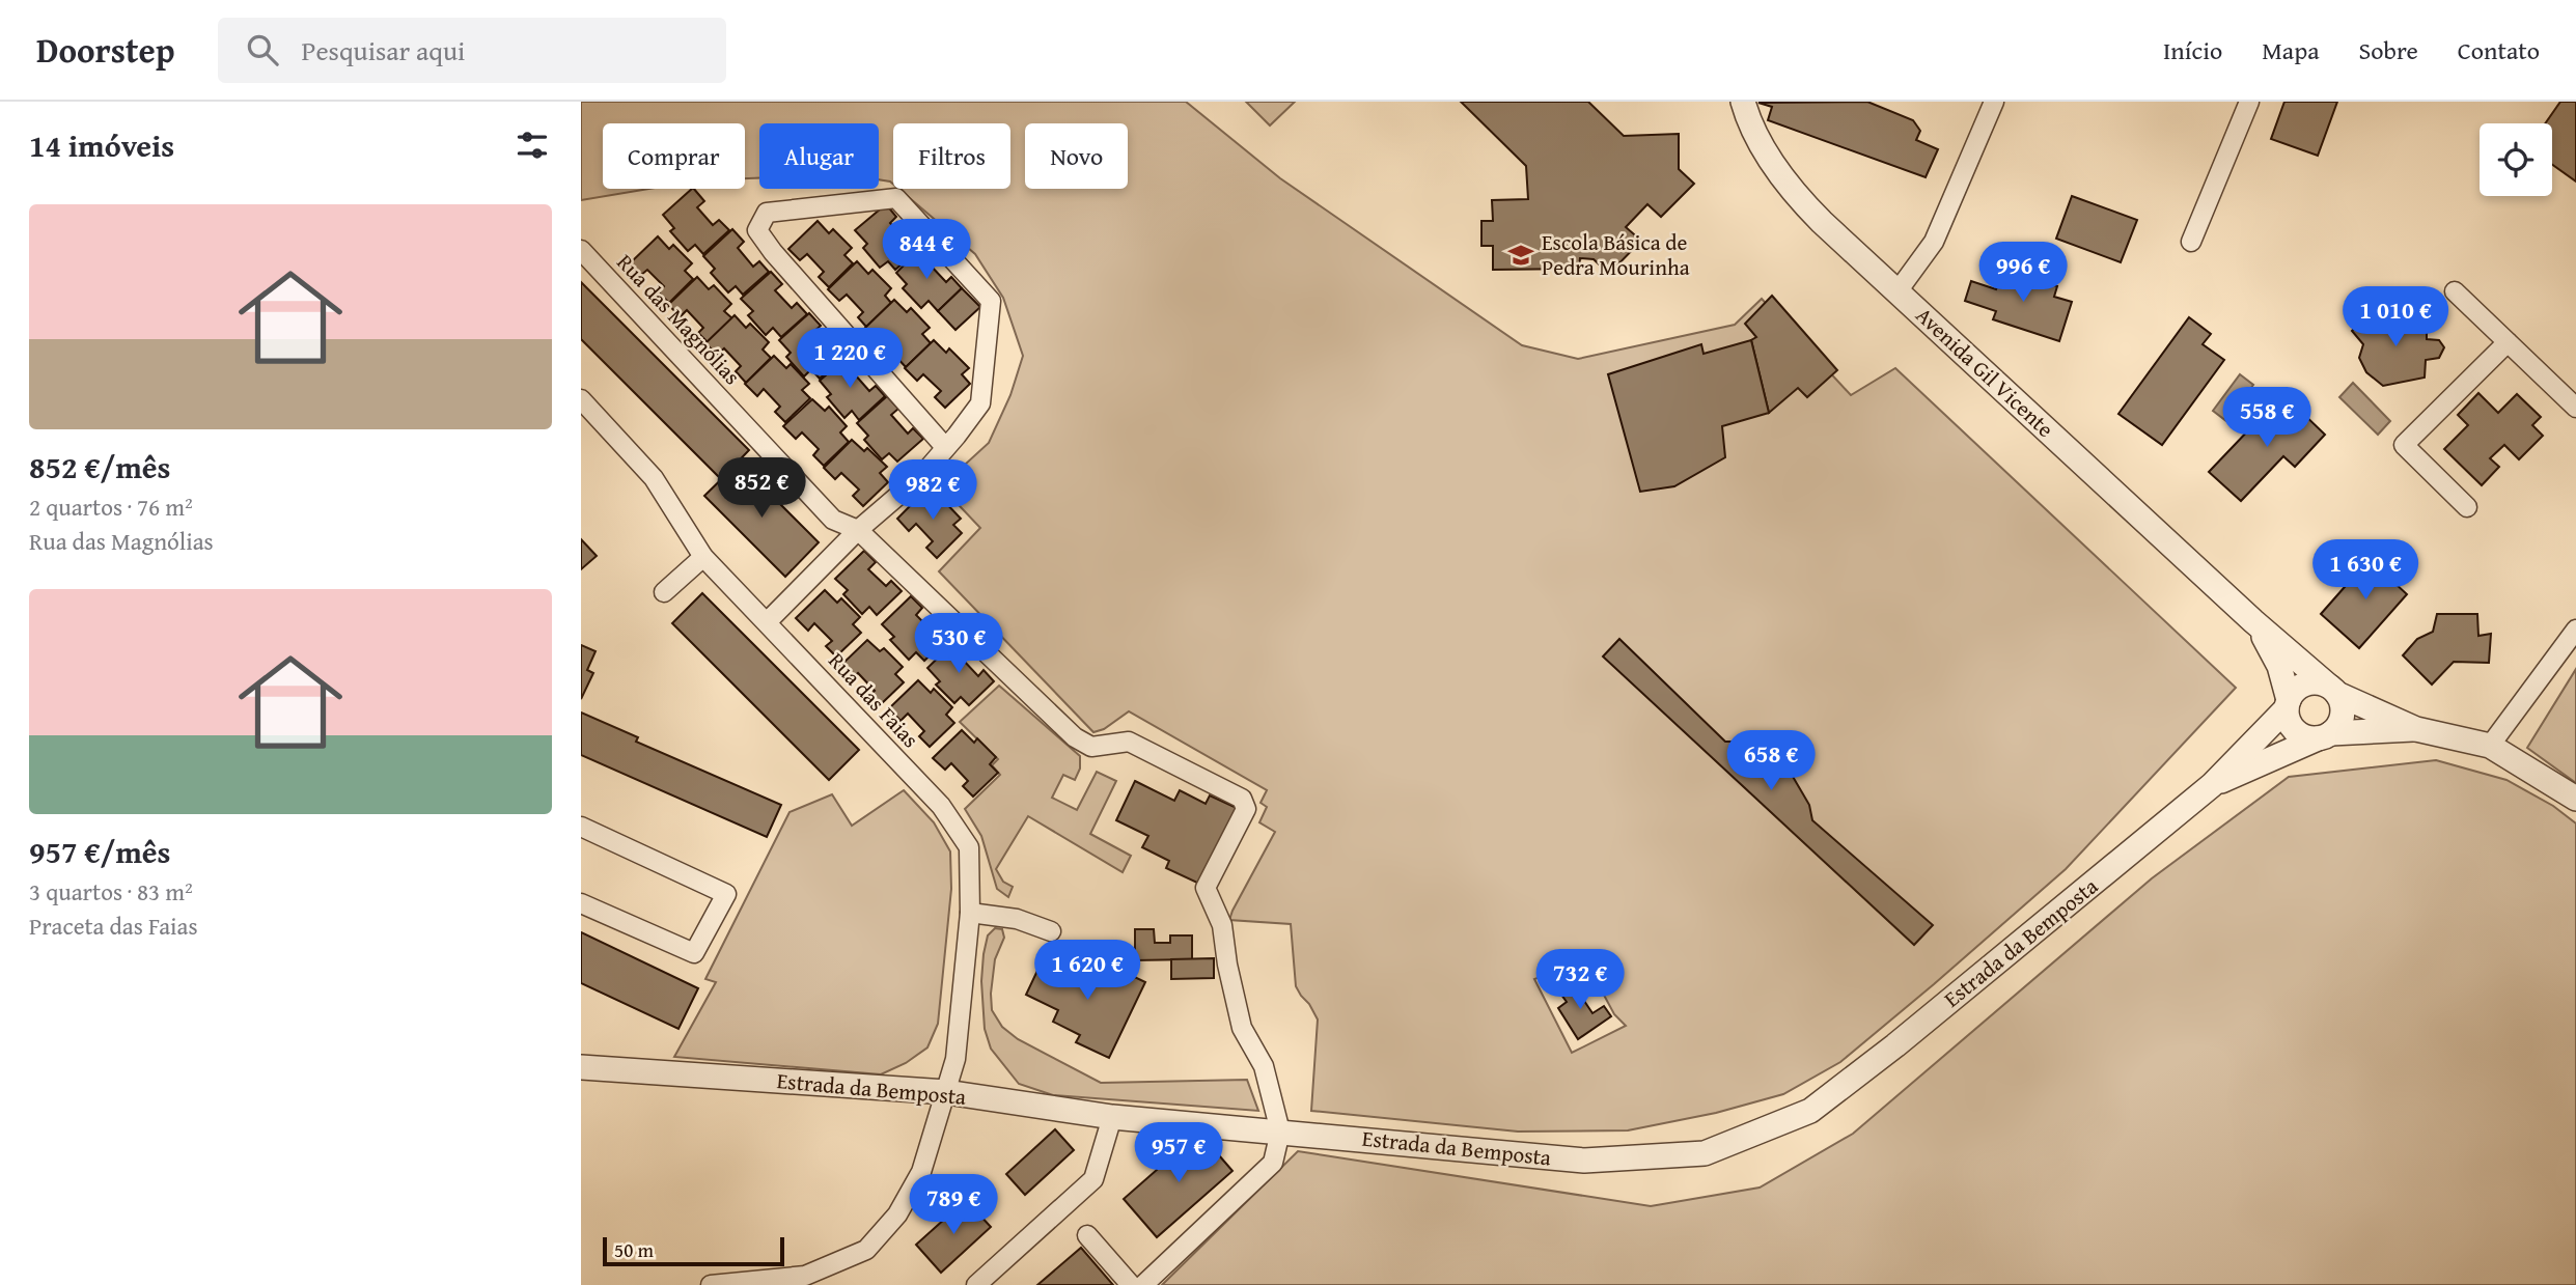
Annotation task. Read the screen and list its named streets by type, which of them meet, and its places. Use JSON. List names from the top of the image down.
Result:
{
  "streets": {
    "street": [
      "Rua das Magnólias",
      "Avenida Gil Vicente",
      "Rua das Faias",
      "Estrada da Bemposta"
    ]
  },
  "crossings": [
    ["Rua das Magnólias", "Estrada da Bemposta"],
    ["Rua das Faias", "Estrada da Bemposta"]
  ],
  "places": {
    "school or university": ["Escola Básica de Pedra Mourinha"]
  },
  "scale_bar": "50 m",
  "page": {
    "header": "Doorstep",
    "search": "Pesquisar aqui",
    "nav": [
      "Início",
      "Mapa",
      "Sobre",
      "Contato"
    ],
    "heading": "14 imóveis",
    "chip": [
      "Comprar",
      "Alugar",
      "Filtros",
      "Novo"
    ],
    "list": [
      {
        "name": "852 €/mês",
        "note": "2 quartos · 76 m² · Rua das Magnólias"
      },
      {
        "name": "957 €/mês",
        "note": "3 quartos · 83 m² · Praceta das Faias"
      }
    ],
    "price": [
      "844 €",
      "996 €",
      "1 010 €",
      "1 220 €",
      "558 €",
      "852 €",
      "982 €",
      "1 630 €",
      "530 €",
      "658 €",
      "1 620 €",
      "732 €",
      "957 €",
      "789 €"
    ],
    "scale": "50 m"
  }
}
